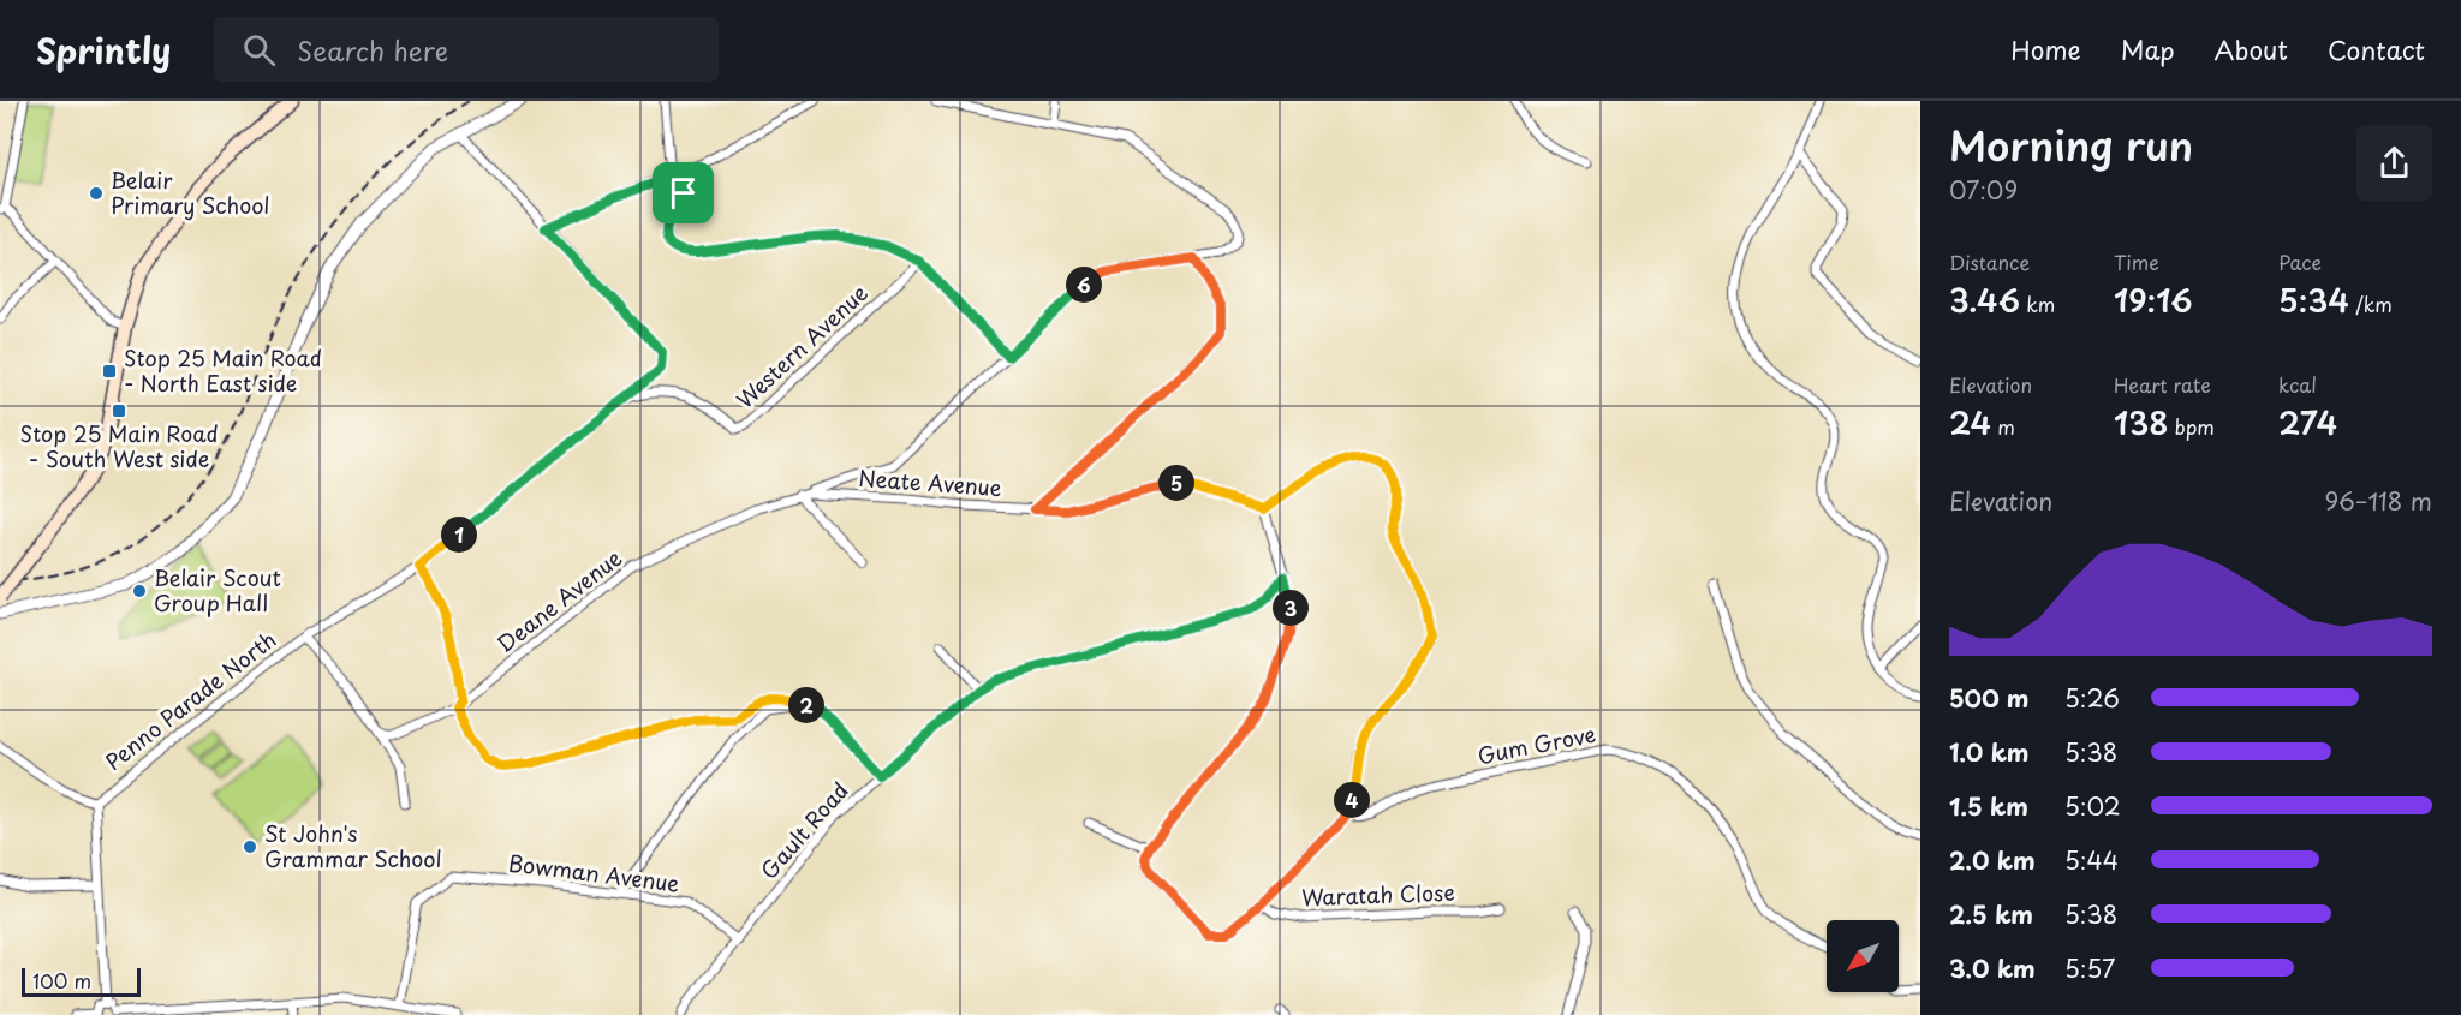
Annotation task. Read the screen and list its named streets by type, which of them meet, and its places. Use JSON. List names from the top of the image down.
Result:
{
  "streets": {
    "street": [
      "Western Avenue",
      "Neate Avenue",
      "Deane Avenue",
      "Penno Parade North",
      "Gum Grove",
      "Gault Road",
      "Bowman Avenue",
      "Waratah Close"
    ]
  },
  "crossings": [
    ["Western Avenue", "Penno Parade North"],
    ["Neate Avenue", "Deane Avenue"],
    ["Gault Road", "Bowman Avenue"]
  ],
  "places": {
    "other": ["Belair Primary School", "Belair Scout Group Hall", "St John's Grammar School"],
    "transit": ["Stop 25 Main Road - North East side", "Stop 25 Main Road - South West side"]
  },
  "scale_bar": "100 m",
  "north": "bottom left",
  "page": {
    "header": "Sprintly",
    "search": "Search here",
    "nav": [
      "Home",
      "Map",
      "About",
      "Contact"
    ],
    "heading": ["Morning run", "07:09"],
    "stats": [
      ["Distance", "3.46 km"],
      ["Time", "19:16"],
      ["Pace", "5:34 /km"],
      ["Elevation", "24 m"],
      ["Heart rate", "138 bpm"],
      ["kcal", "274"]
    ],
    "pins": [
      "6",
      "5",
      "1",
      "3",
      "2",
      "4"
    ],
    "chart": ["Elevation", "96–118 m"],
    "list": [
      {
        "name": "500 m",
        "note": "5:26"
      },
      {
        "name": "1.0 km",
        "note": "5:38"
      },
      {
        "name": "1.5 km",
        "note": "5:02"
      },
      {
        "name": "2.0 km",
        "note": "5:44"
      },
      {
        "name": "2.5 km",
        "note": "5:38"
      },
      {
        "name": "3.0 km",
        "note": "5:57"
      }
    ],
    "scale": "100 m"
  }
}
